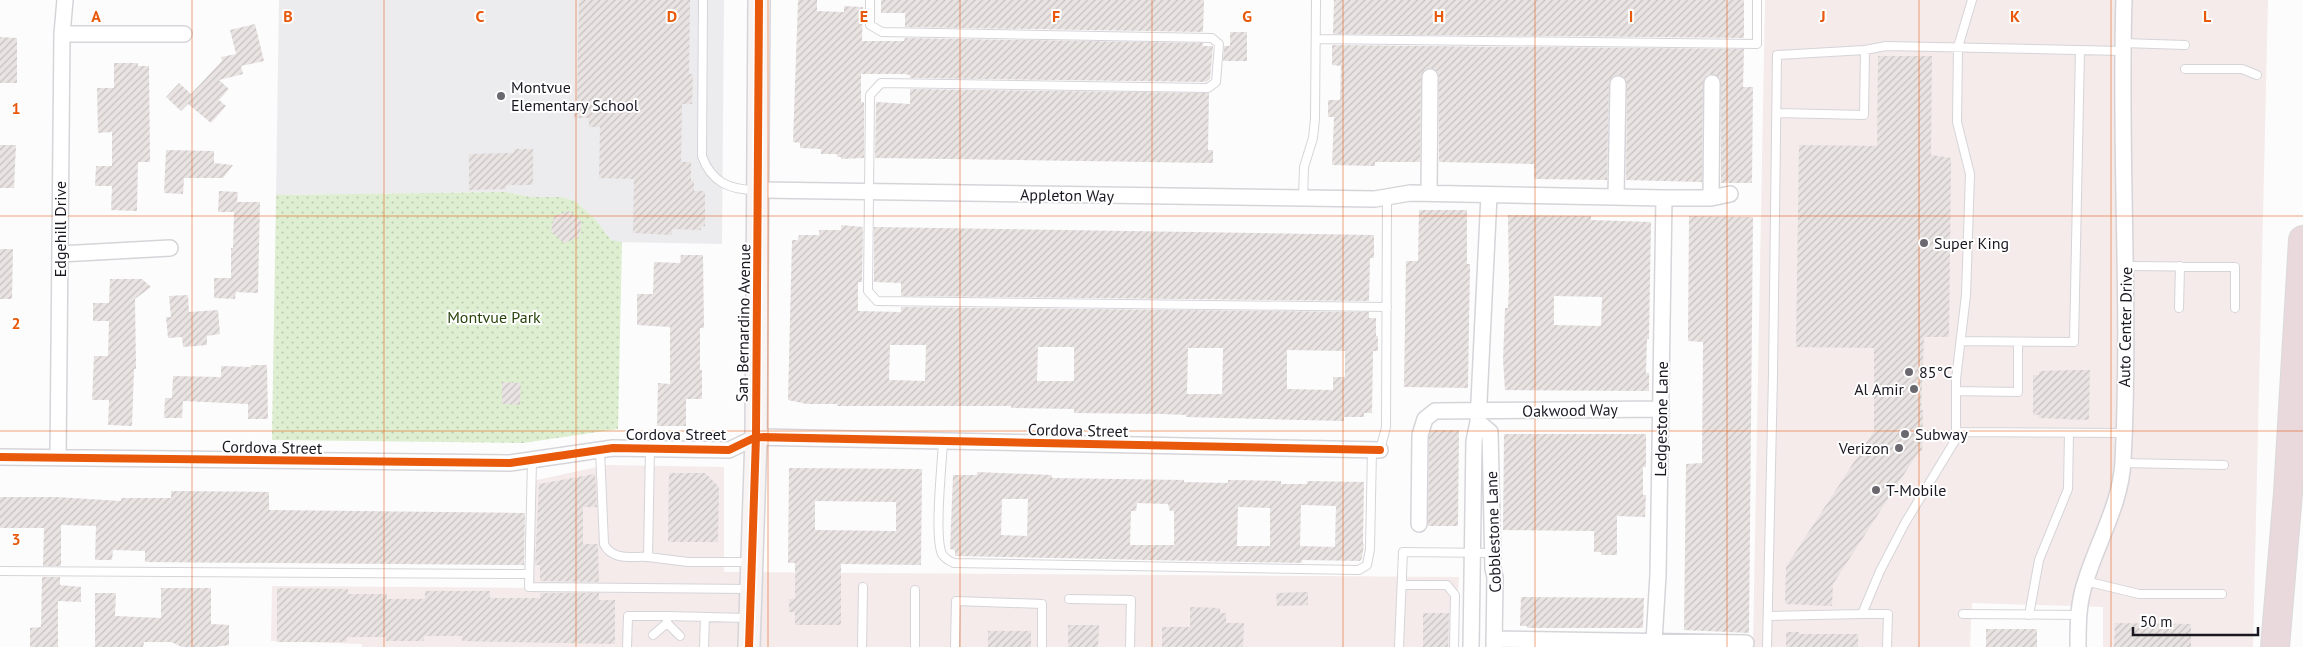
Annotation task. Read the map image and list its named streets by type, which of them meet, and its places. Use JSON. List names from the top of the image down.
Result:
{
  "streets": {
    "main road": ["San Bernardino Avenue"],
    "street": [
      "Appleton Way",
      "Edgehill Drive",
      "Auto Center Drive",
      "Oakwood Way",
      "Ledgestone Lane",
      "Cordova Street",
      "Cobblestone Lane"
    ]
  },
  "crossings": [
    ["Appleton Way", "San Bernardino Avenue"],
    ["Appleton Way", "Ledgestone Lane"],
    ["Appleton Way", "Cobblestone Lane"],
    ["Edgehill Drive", "Cordova Street"],
    ["San Bernardino Avenue", "Cordova Street"],
    ["Oakwood Way", "Ledgestone Lane"],
    ["Oakwood Way", "Cobblestone Lane"]
  ],
  "parks": ["Montvue Park"],
  "places": [
    "Montvue Elementary School",
    "Super King",
    "85°C",
    "Al Amir",
    "Subway",
    "Verizon",
    "T-Mobile"
  ],
  "scale_bar": "50 m",
  "grid": {
    "columns": [
      "A",
      "B",
      "C",
      "D",
      "E",
      "F",
      "G",
      "H",
      "I",
      "J",
      "K",
      "L"
    ],
    "rows": ["1", "2", "3"]
  }
}
